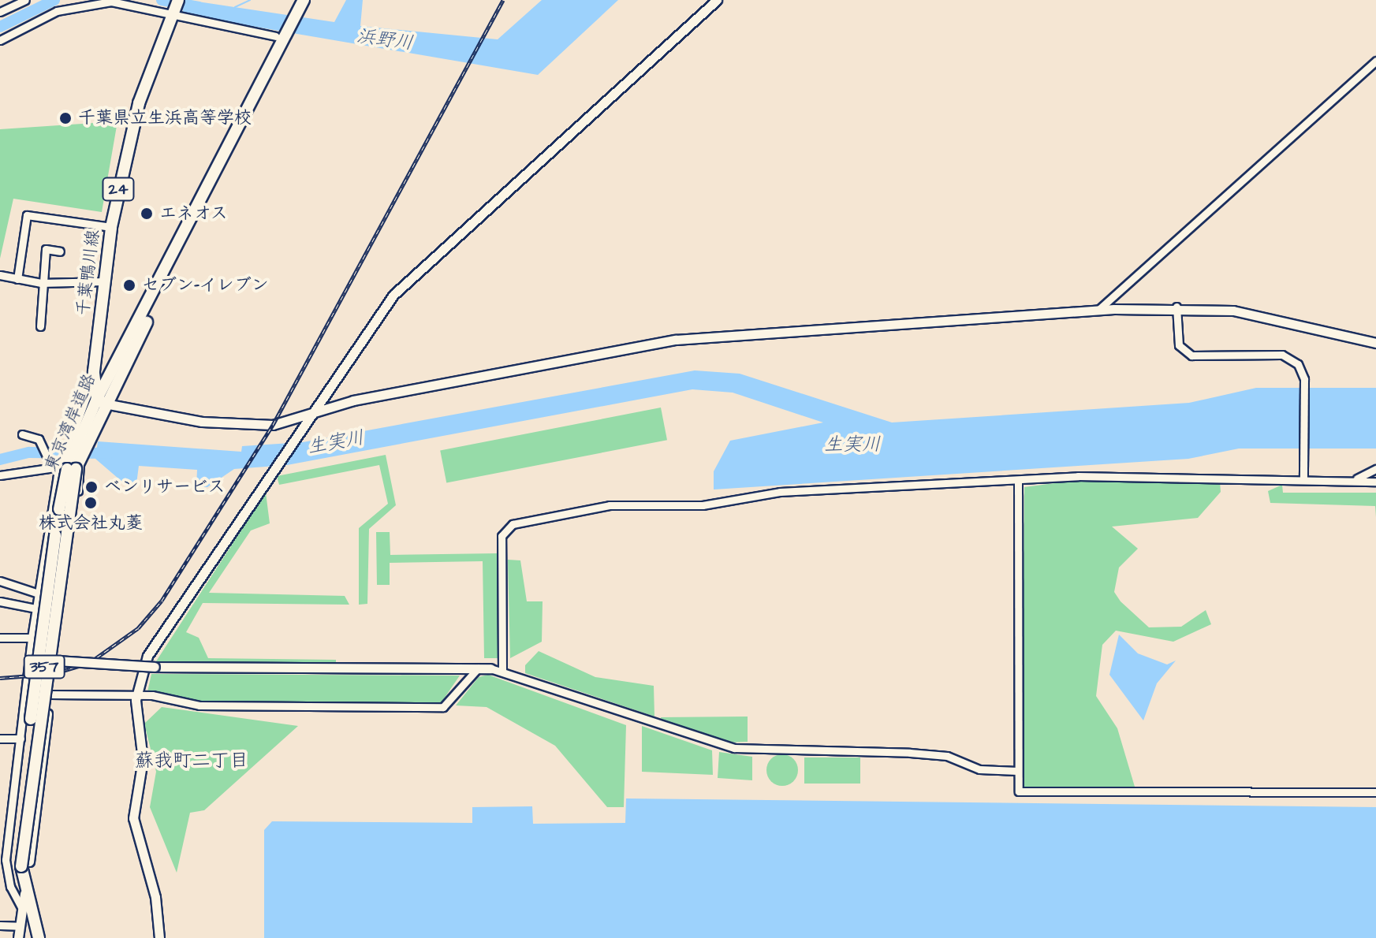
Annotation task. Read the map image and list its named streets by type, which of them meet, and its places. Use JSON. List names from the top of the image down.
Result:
{
  "streets": {
    "main road": [
      "24",
      "千葉鴨川線",
      "東京湾岸道路",
      "357"
    ]
  },
  "crossings": [
    ["千葉鴨川線", "東京湾岸道路"]
  ],
  "districts": ["蘇我町二丁目"],
  "water": ["浜野川", "生実川"],
  "places": [
    "千葉県立生浜高等学校",
    "エネオス",
    "セブン-イレブン",
    "ベンリサービス",
    "株式会社丸菱"
  ]
}
